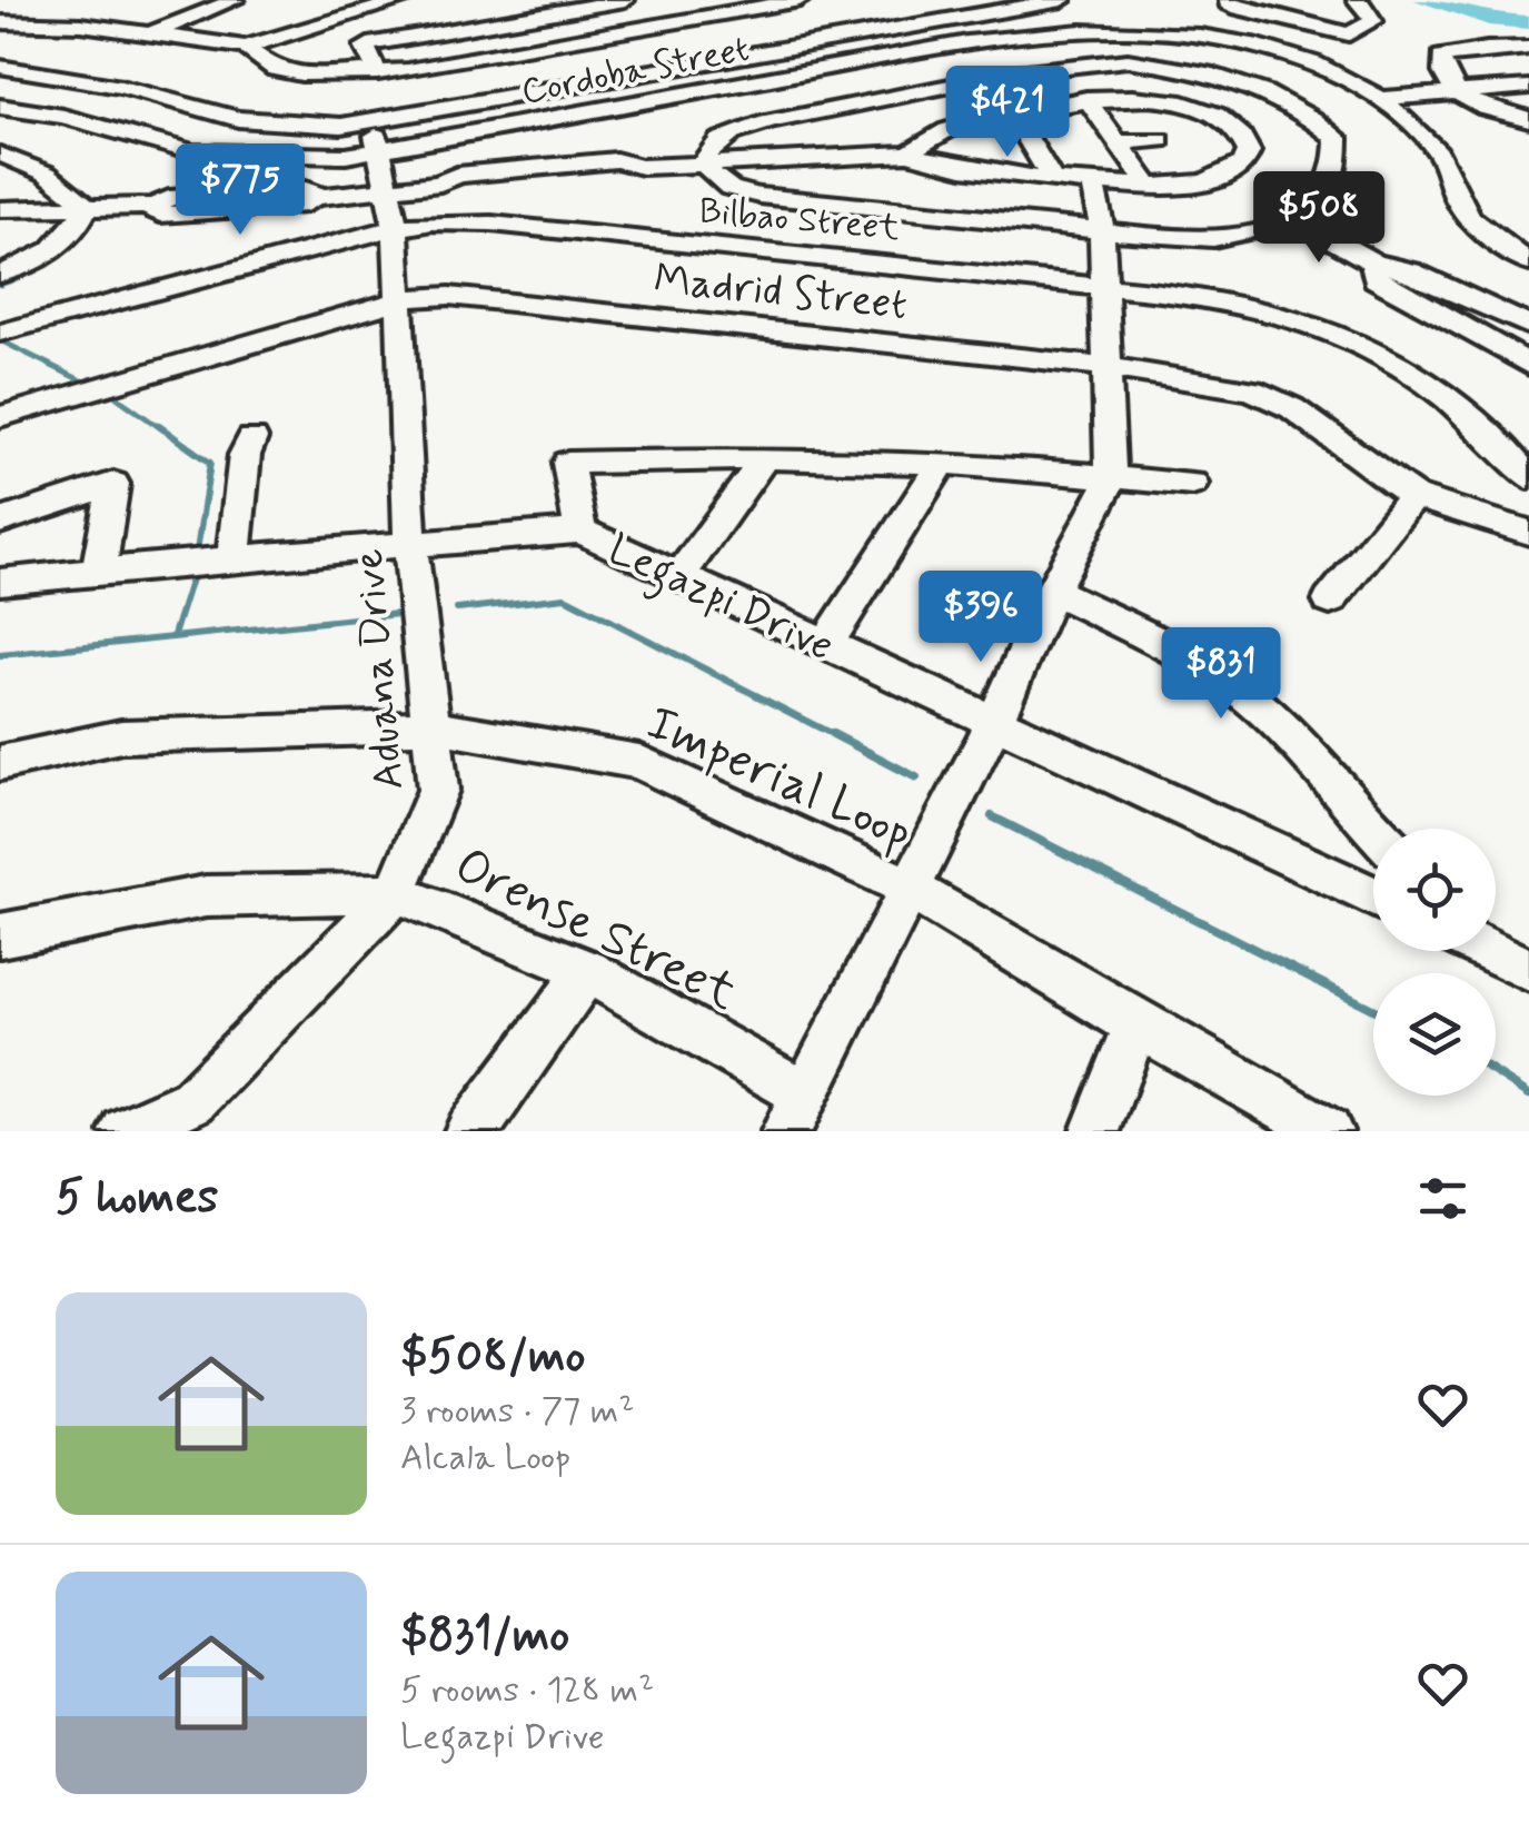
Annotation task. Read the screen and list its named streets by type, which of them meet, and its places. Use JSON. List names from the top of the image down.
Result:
{
  "streets": {
    "street": [
      "Cordoba Street",
      "Bilbao Street",
      "Madrid Street",
      "Legazpi Drive",
      "Aduana Drive",
      "Imperial Loop",
      "Orense Street"
    ]
  },
  "crossings": [
    ["Cordoba Street", "Aduana Drive"],
    ["Bilbao Street", "Aduana Drive"],
    ["Madrid Street", "Aduana Drive"],
    ["Legazpi Drive", "Aduana Drive"],
    ["Aduana Drive", "Imperial Loop"],
    ["Aduana Drive", "Orense Street"]
  ],
  "page": {
    "price": [
      "$421",
      "$775",
      "$508",
      "$396",
      "$831"
    ],
    "heading": "5 homes",
    "list": [
      {
        "name": "$508/mo",
        "note": "3 rooms · 77 m² · Alcala Loop"
      },
      {
        "name": "$831/mo",
        "note": "5 rooms · 128 m² · Legazpi Drive"
      }
    ]
  }
}
